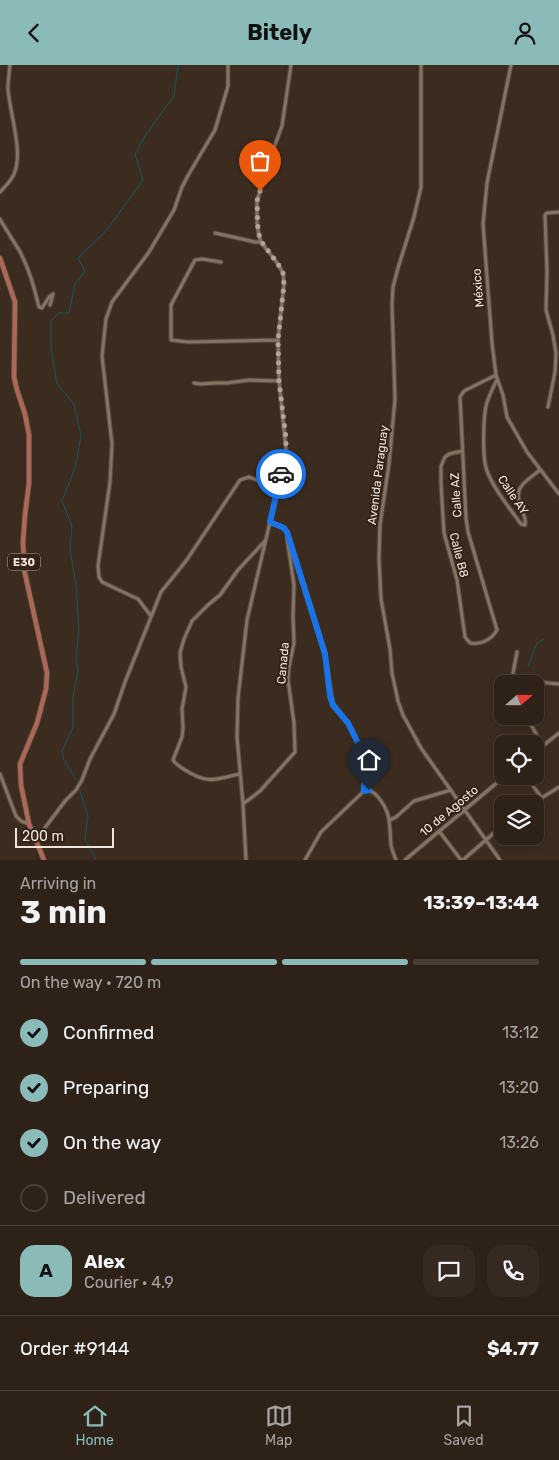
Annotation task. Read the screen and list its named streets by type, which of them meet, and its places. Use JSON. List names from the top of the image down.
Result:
{
  "streets": {
    "main road": ["E30"],
    "street": [
      "México",
      "Avenida Paraguay",
      "Calle AZ",
      "Calle AY",
      "Calle B8",
      "Canada",
      "10 de Agosto"
    ]
  },
  "crossings": [
    ["México", "Calle AZ"],
    ["México", "Calle AY"],
    ["Avenida Paraguay", "10 de Agosto"],
    ["Calle AZ", "Calle B8"]
  ],
  "scale_bar": "200 m",
  "north": "right",
  "page": {
    "header": "Bitely",
    "scale": "200 m",
    "heading": ["3 min", "Arriving in", "13:39–13:44"],
    "panel": [
      "Alex",
      "Courier · 4.9",
      "Order #9144",
      "$4.77"
    ],
    "bar": "On the way · 720 m",
    "list": [
      ["Confirmed", "13:12"],
      ["Preparing", "13:20"],
      ["On the way", "13:26"],
      "Delivered"
    ],
    "round": "A",
    "tabs": ["Home", "Map", "Saved"]
  }
}
